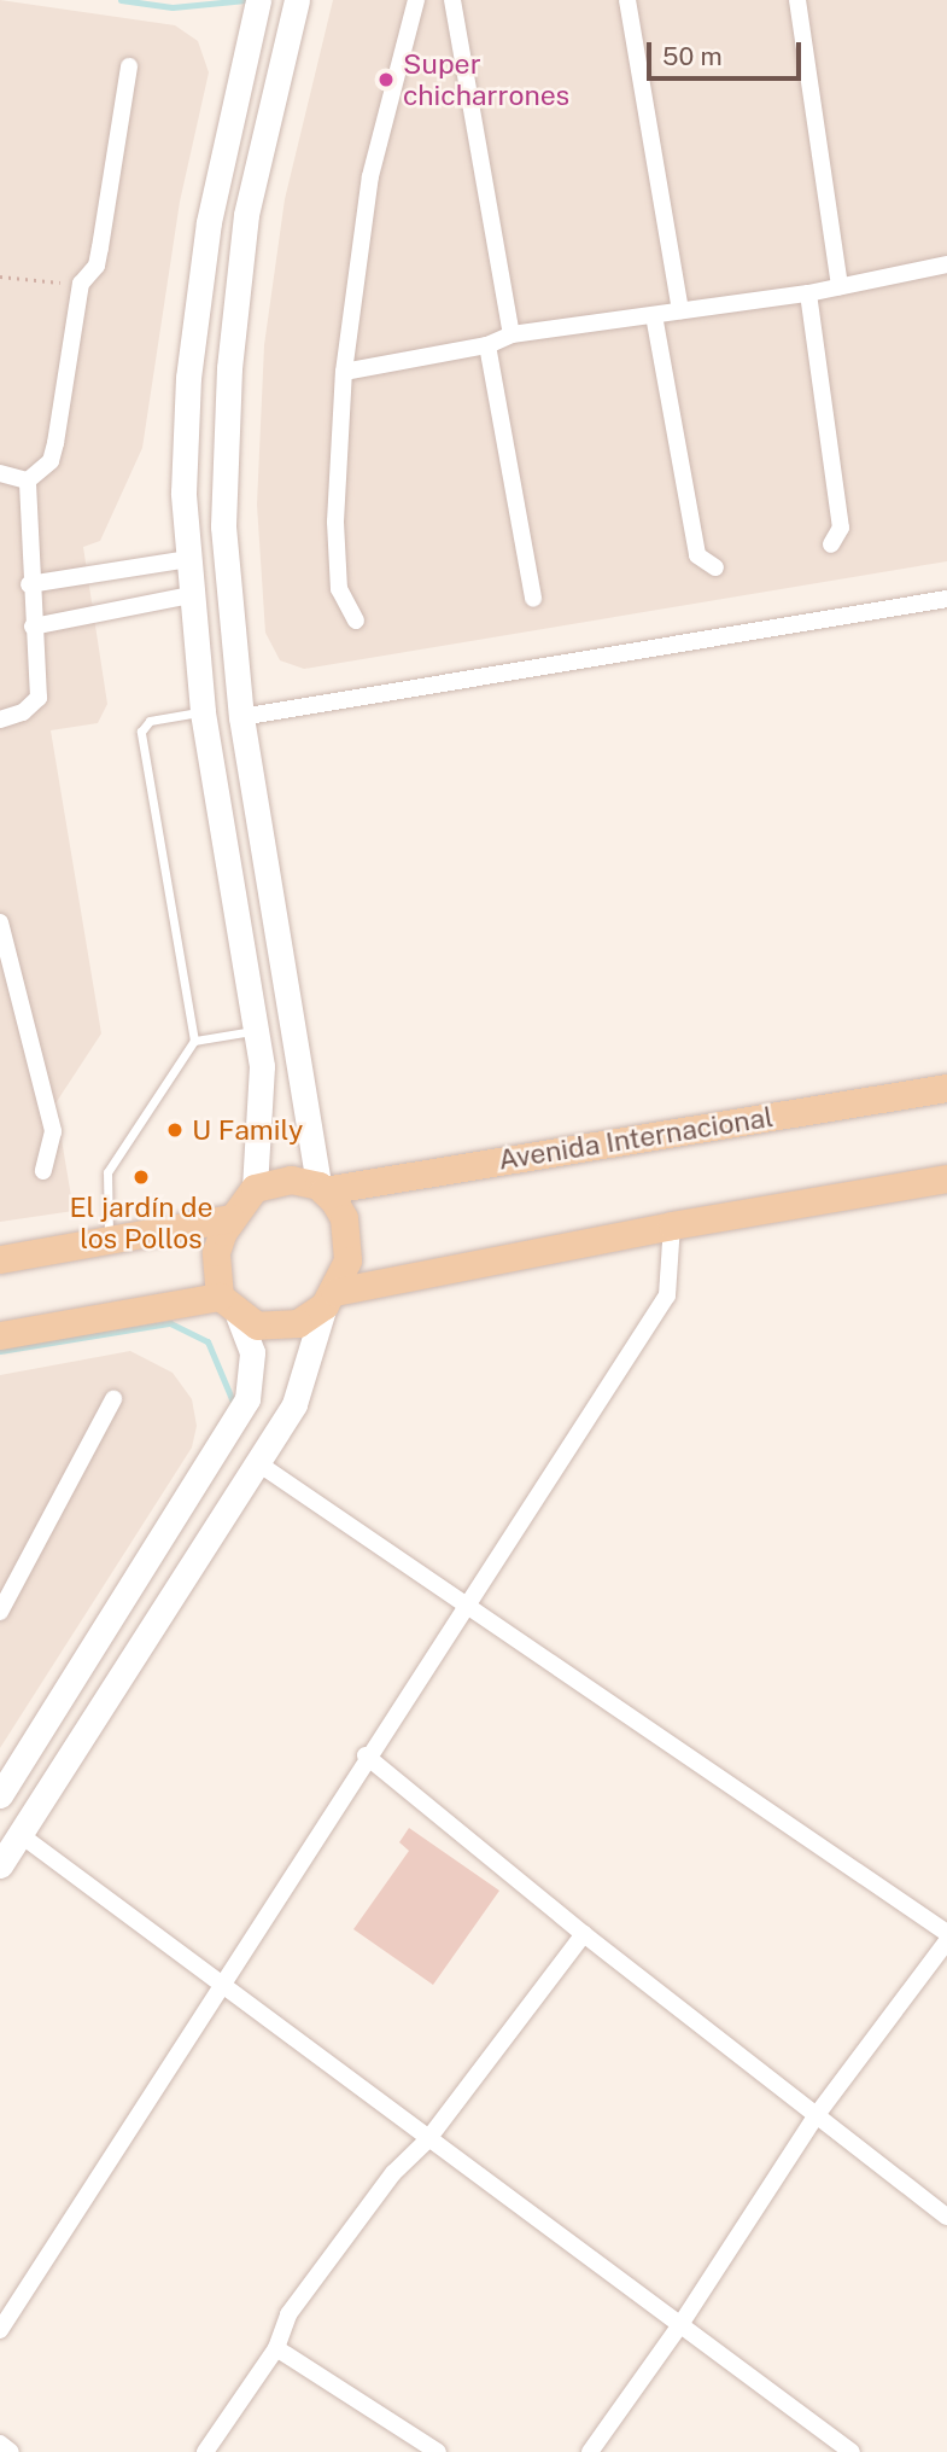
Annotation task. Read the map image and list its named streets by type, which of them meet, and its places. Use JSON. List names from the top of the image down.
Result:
{
  "streets": {
    "main road": ["Avenida Internacional"]
  },
  "places": ["Super chicharrones", "U Family", "El jardín de los Pollos"],
  "scale_bar": "50 m"
}
